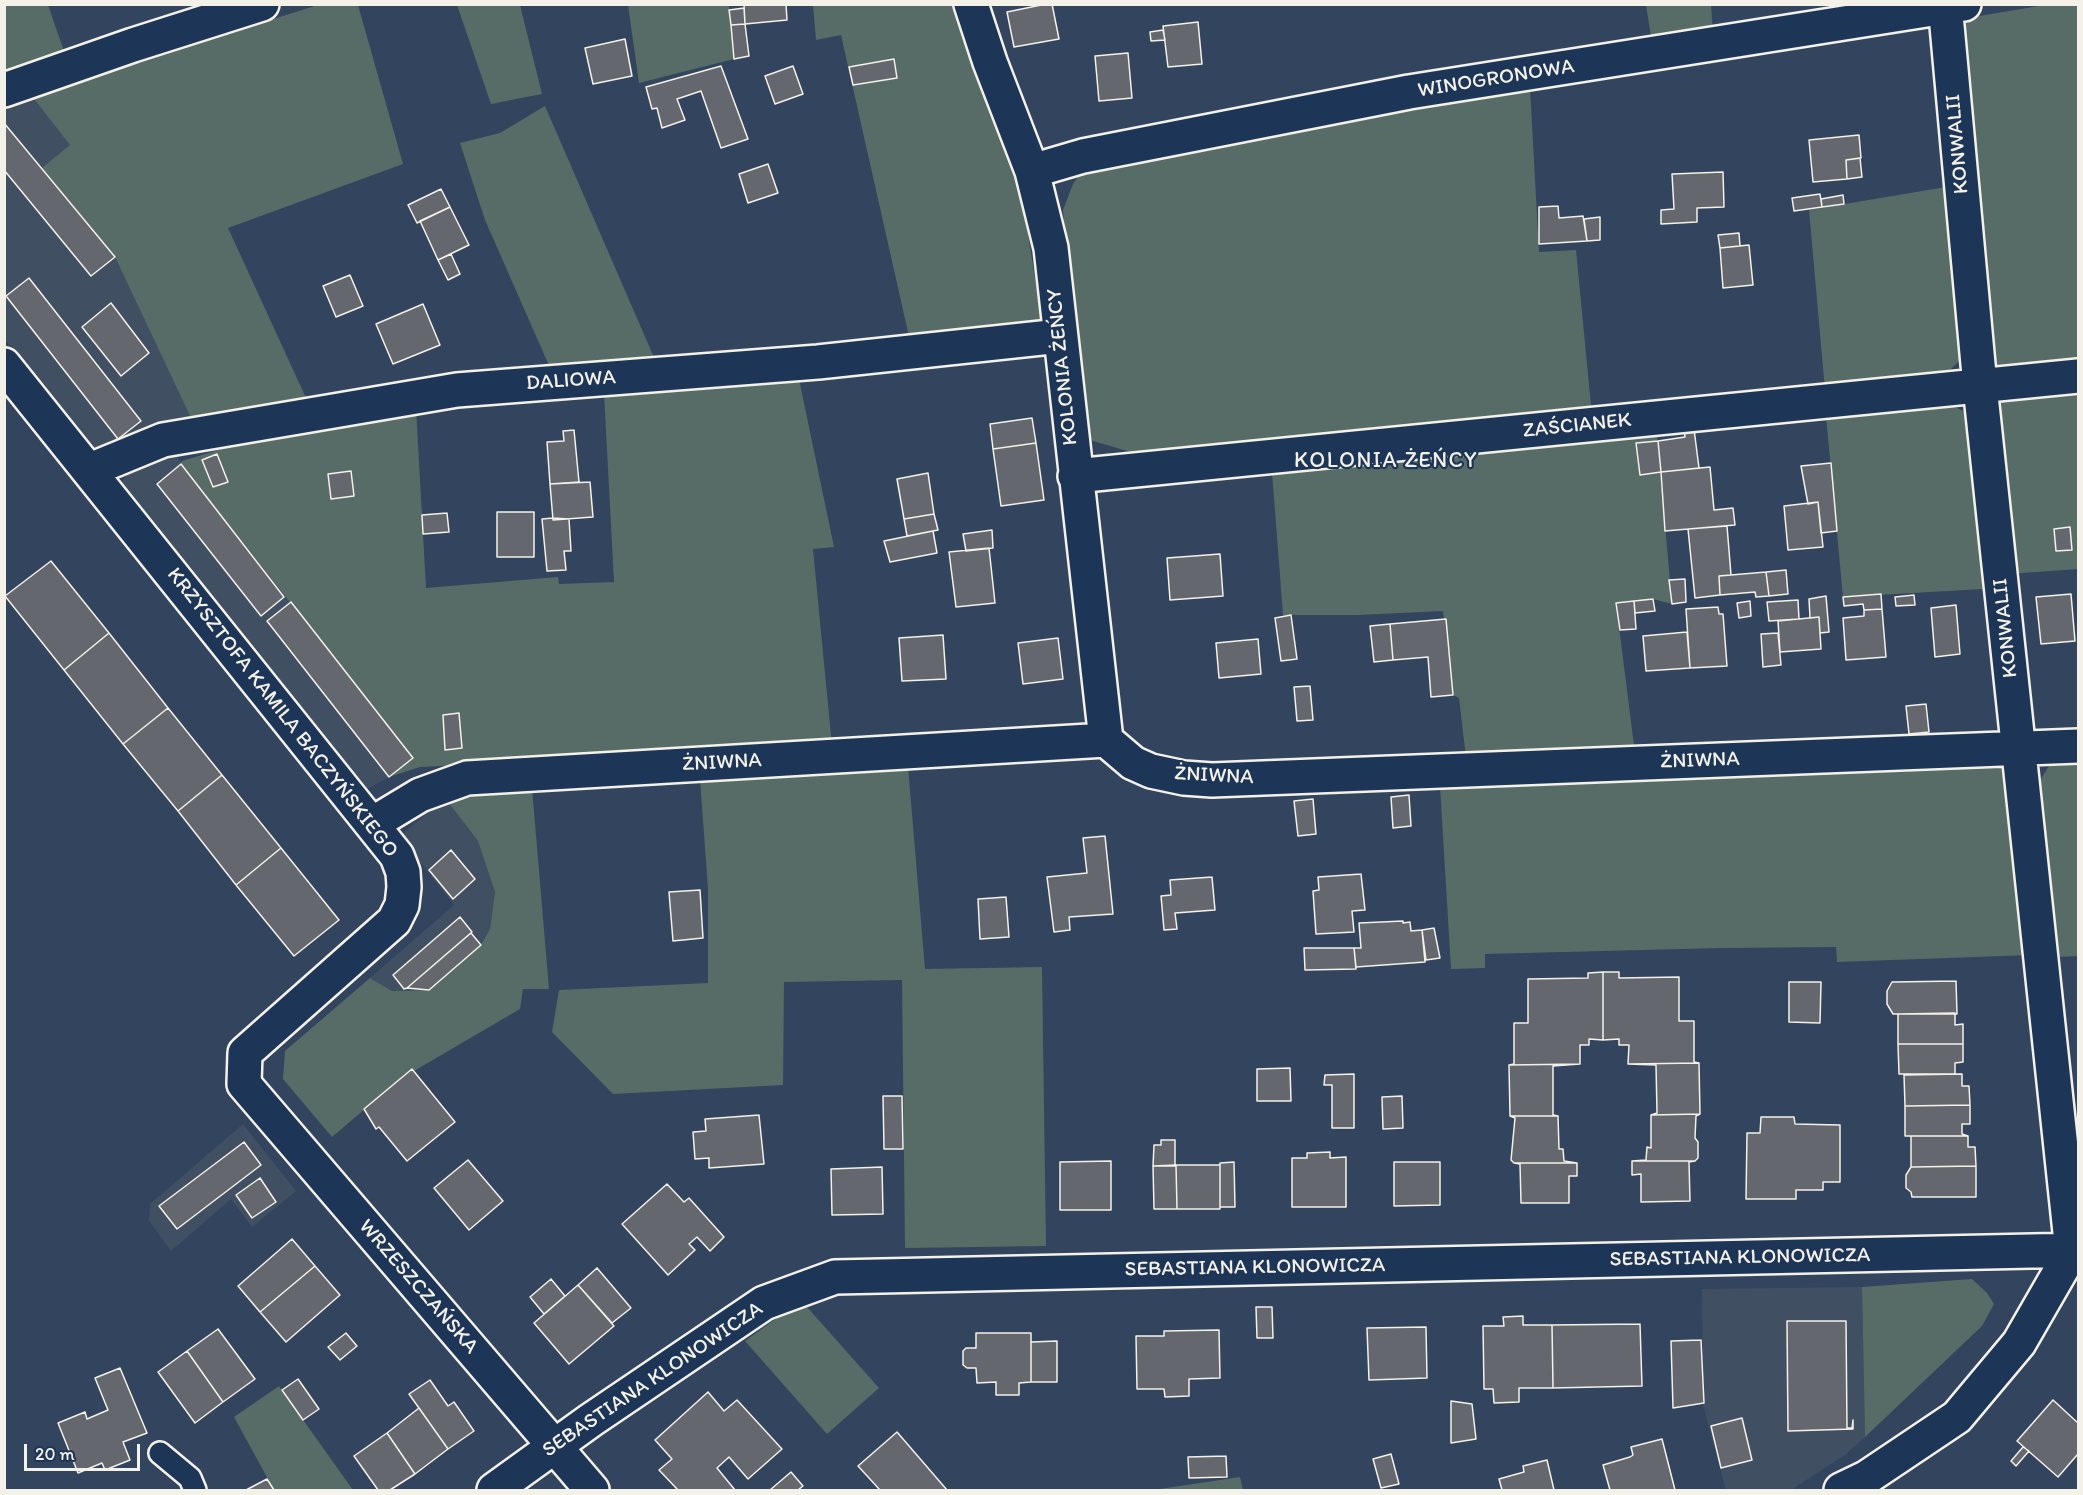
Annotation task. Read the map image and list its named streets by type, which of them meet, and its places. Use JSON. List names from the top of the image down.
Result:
{
  "streets": {
    "street": [
      "WINOGRONOWA",
      "KONWALII",
      "KOLONIA ŻEŃCY",
      "DALIOWA",
      "ZAŚCIANEK",
      "KRZYSZTOFA KAMILA BACZYŃSKIEGO",
      "ŻNIWNA",
      "SEBASTIANA KLONOWICZA",
      "WRZESZCZAŃSKA"
    ]
  },
  "crossings": [
    ["WINOGRONOWA", "KONWALII"],
    ["WINOGRONOWA", "KOLONIA ŻEŃCY"],
    ["KONWALII", "ZAŚCIANEK"],
    ["KONWALII", "ŻNIWNA"],
    ["KONWALII", "SEBASTIANA KLONOWICZA"],
    ["KOLONIA ŻEŃCY", "DALIOWA"],
    ["KOLONIA ŻEŃCY", "ZAŚCIANEK"],
    ["KOLONIA ŻEŃCY", "ŻNIWNA"],
    ["DALIOWA", "KRZYSZTOFA KAMILA BACZYŃSKIEGO"],
    ["KRZYSZTOFA KAMILA BACZYŃSKIEGO", "ŻNIWNA"],
    ["KRZYSZTOFA KAMILA BACZYŃSKIEGO", "WRZESZCZAŃSKA"],
    ["SEBASTIANA KLONOWICZA", "WRZESZCZAŃSKA"]
  ],
  "districts": ["KOLONIA ŻEŃCY"],
  "scale_bar": "20 m"
}
